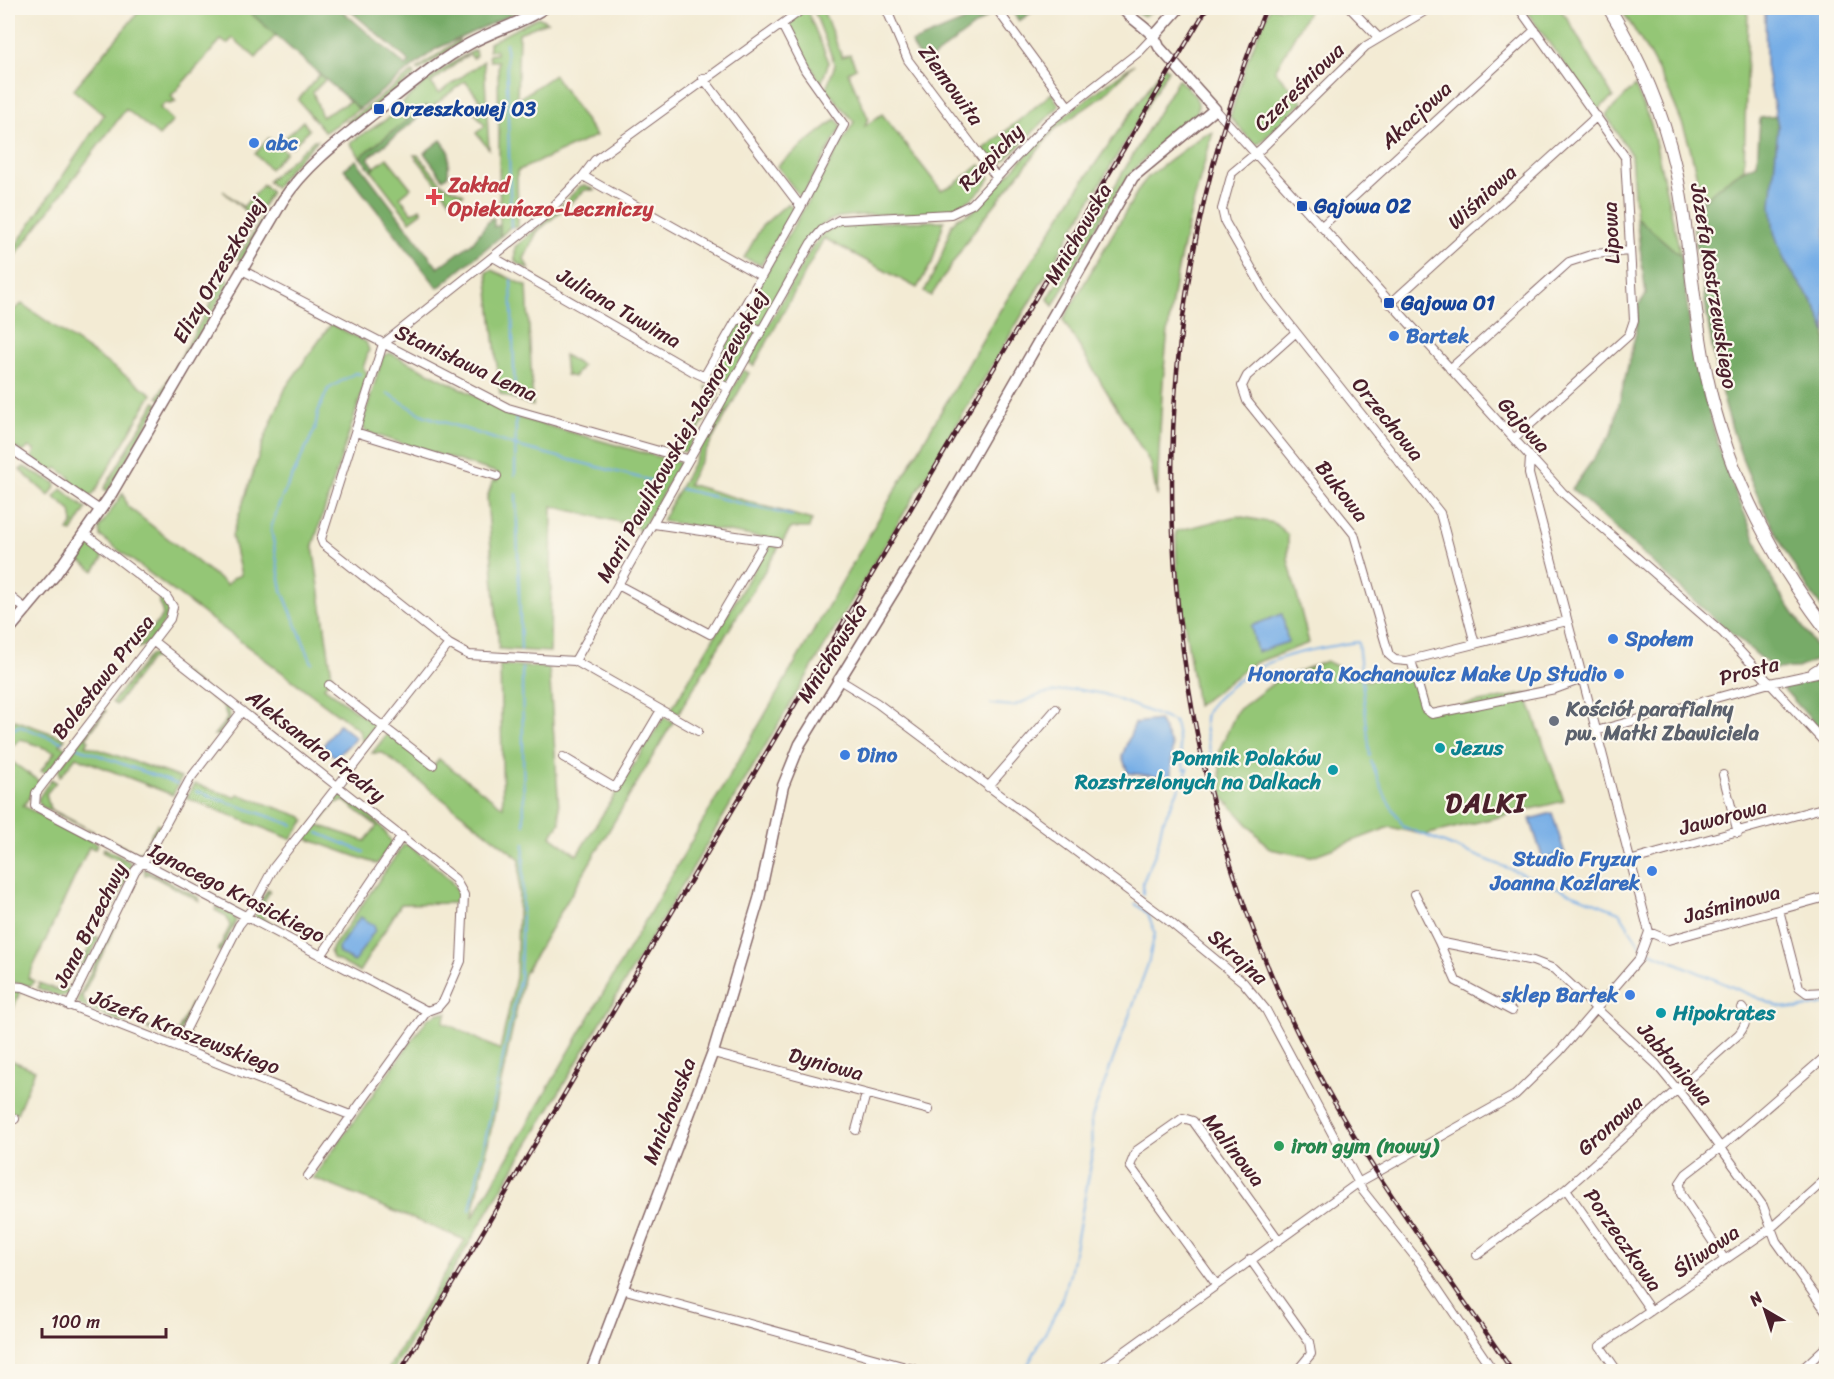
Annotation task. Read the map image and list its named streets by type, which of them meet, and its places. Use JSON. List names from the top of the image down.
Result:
{
  "streets": {
    "main road": ["Józefa Kostrzewskiego"],
    "street": [
      "Ziemowita",
      "Czereśniowa",
      "Akacjowa",
      "Rzepichy",
      "Wiśniowa",
      "Lipowa",
      "Mnichowska",
      "Elizy Orzeszkowej",
      "Juliana Tuwima",
      "Stanisława Lema",
      "Orzechowa",
      "Gajowa",
      "Marii Pawlikowskiej-Jasnorzewskiej",
      "Bukowa",
      "Prosta",
      "Bolesława Prusa",
      "Aleksandra Fredry",
      "Jaworowa",
      "Ignacego Krasickiego",
      "Jaśminowa",
      "Jana Brzechwy",
      "Skrajna",
      "Józefa Kraszewskiego",
      "Dyniowa",
      "Jabłoniowa",
      "Gronowa",
      "Malinowa",
      "Porzeczkowa",
      "Śliwowa"
    ]
  },
  "crossings": [
    ["Ziemowita", "Rzepichy"],
    ["Czereśniowa", "Orzechowa"],
    ["Czereśniowa", "Gajowa"],
    ["Akacjowa", "Lipowa"],
    ["Akacjowa", "Gajowa"],
    ["Rzepichy", "Marii Pawlikowskiej-Jasnorzewskiej"],
    ["Wiśniowa", "Lipowa"],
    ["Wiśniowa", "Gajowa"],
    ["Lipowa", "Gajowa"],
    ["Mnichowska", "Gajowa"],
    ["Mnichowska", "Skrajna"],
    ["Mnichowska", "Dyniowa"],
    ["Elizy Orzeszkowej", "Stanisława Lema"],
    ["Elizy Orzeszkowej", "Bolesława Prusa"],
    ["Juliana Tuwima", "Marii Pawlikowskiej-Jasnorzewskiej"],
    ["Stanisława Lema", "Marii Pawlikowskiej-Jasnorzewskiej"],
    ["Orzechowa", "Gajowa"],
    ["Orzechowa", "Bukowa"],
    ["Gajowa", "Prosta"],
    ["Bolesława Prusa", "Aleksandra Fredry"],
    ["Bolesława Prusa", "Ignacego Krasickiego"],
    ["Aleksandra Fredry", "Ignacego Krasickiego"],
    ["Aleksandra Fredry", "Jana Brzechwy"],
    ["Ignacego Krasickiego", "Jana Brzechwy"],
    ["Jana Brzechwy", "Józefa Kraszewskiego"],
    ["Jabłoniowa", "Gronowa"],
    ["Jabłoniowa", "Śliwowa"],
    ["Gronowa", "Porzeczkowa"],
    ["Porzeczkowa", "Śliwowa"]
  ],
  "districts": ["DALKI"],
  "places": {
    "transit": ["Orzeszkowej 03", "Gajowa 02", "Gajowa 01"],
    "other": [
      "abc",
      "Bartek",
      "Społem",
      "Honorata Kochanowicz Make Up Studio",
      "Kościół parafialny pw. Matki Zbawiciela",
      "Jezus",
      "Dino",
      "Pomnik Polaków Rozstrzelonych na Dalkach",
      "Studio Fryzur Joanna Koźlarek",
      "sklep Bartek",
      "Hipokrates",
      "iron gym (nowy)"
    ],
    "health": ["Zakład Opiekuńczo-Leczniczy"]
  },
  "scale_bar": "100 m",
  "north": "top left"
}
